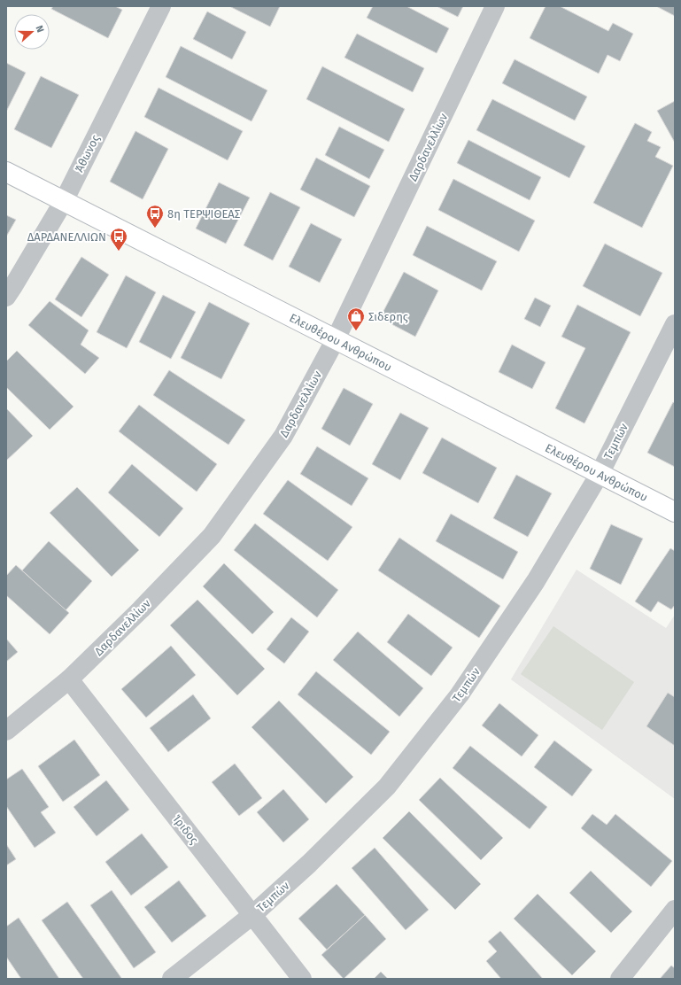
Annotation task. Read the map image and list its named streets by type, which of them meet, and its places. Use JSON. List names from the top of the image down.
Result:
{
  "streets": {
    "street": [
      "Δαρδανελλίων",
      "Άθωνος",
      "Ελευθέρου Ανθρώπου",
      "Τεμπών",
      "Ίριδος"
    ]
  },
  "crossings": [
    ["Δαρδανελλίων", "Ελευθέρου Ανθρώπου"],
    ["Δαρδανελλίων", "Ίριδος"],
    ["Άθωνος", "Ελευθέρου Ανθρώπου"],
    ["Ελευθέρου Ανθρώπου", "Τεμπών"],
    ["Τεμπών", "Ίριδος"]
  ],
  "places": {
    "bus stop": ["8η ΤΕΡΨΙΘΕΑΣ", "ΔΑΡΔΑΝΕΛΛΙΩΝ"],
    "shop": ["Σιδερης"]
  },
  "north": "right"
}
